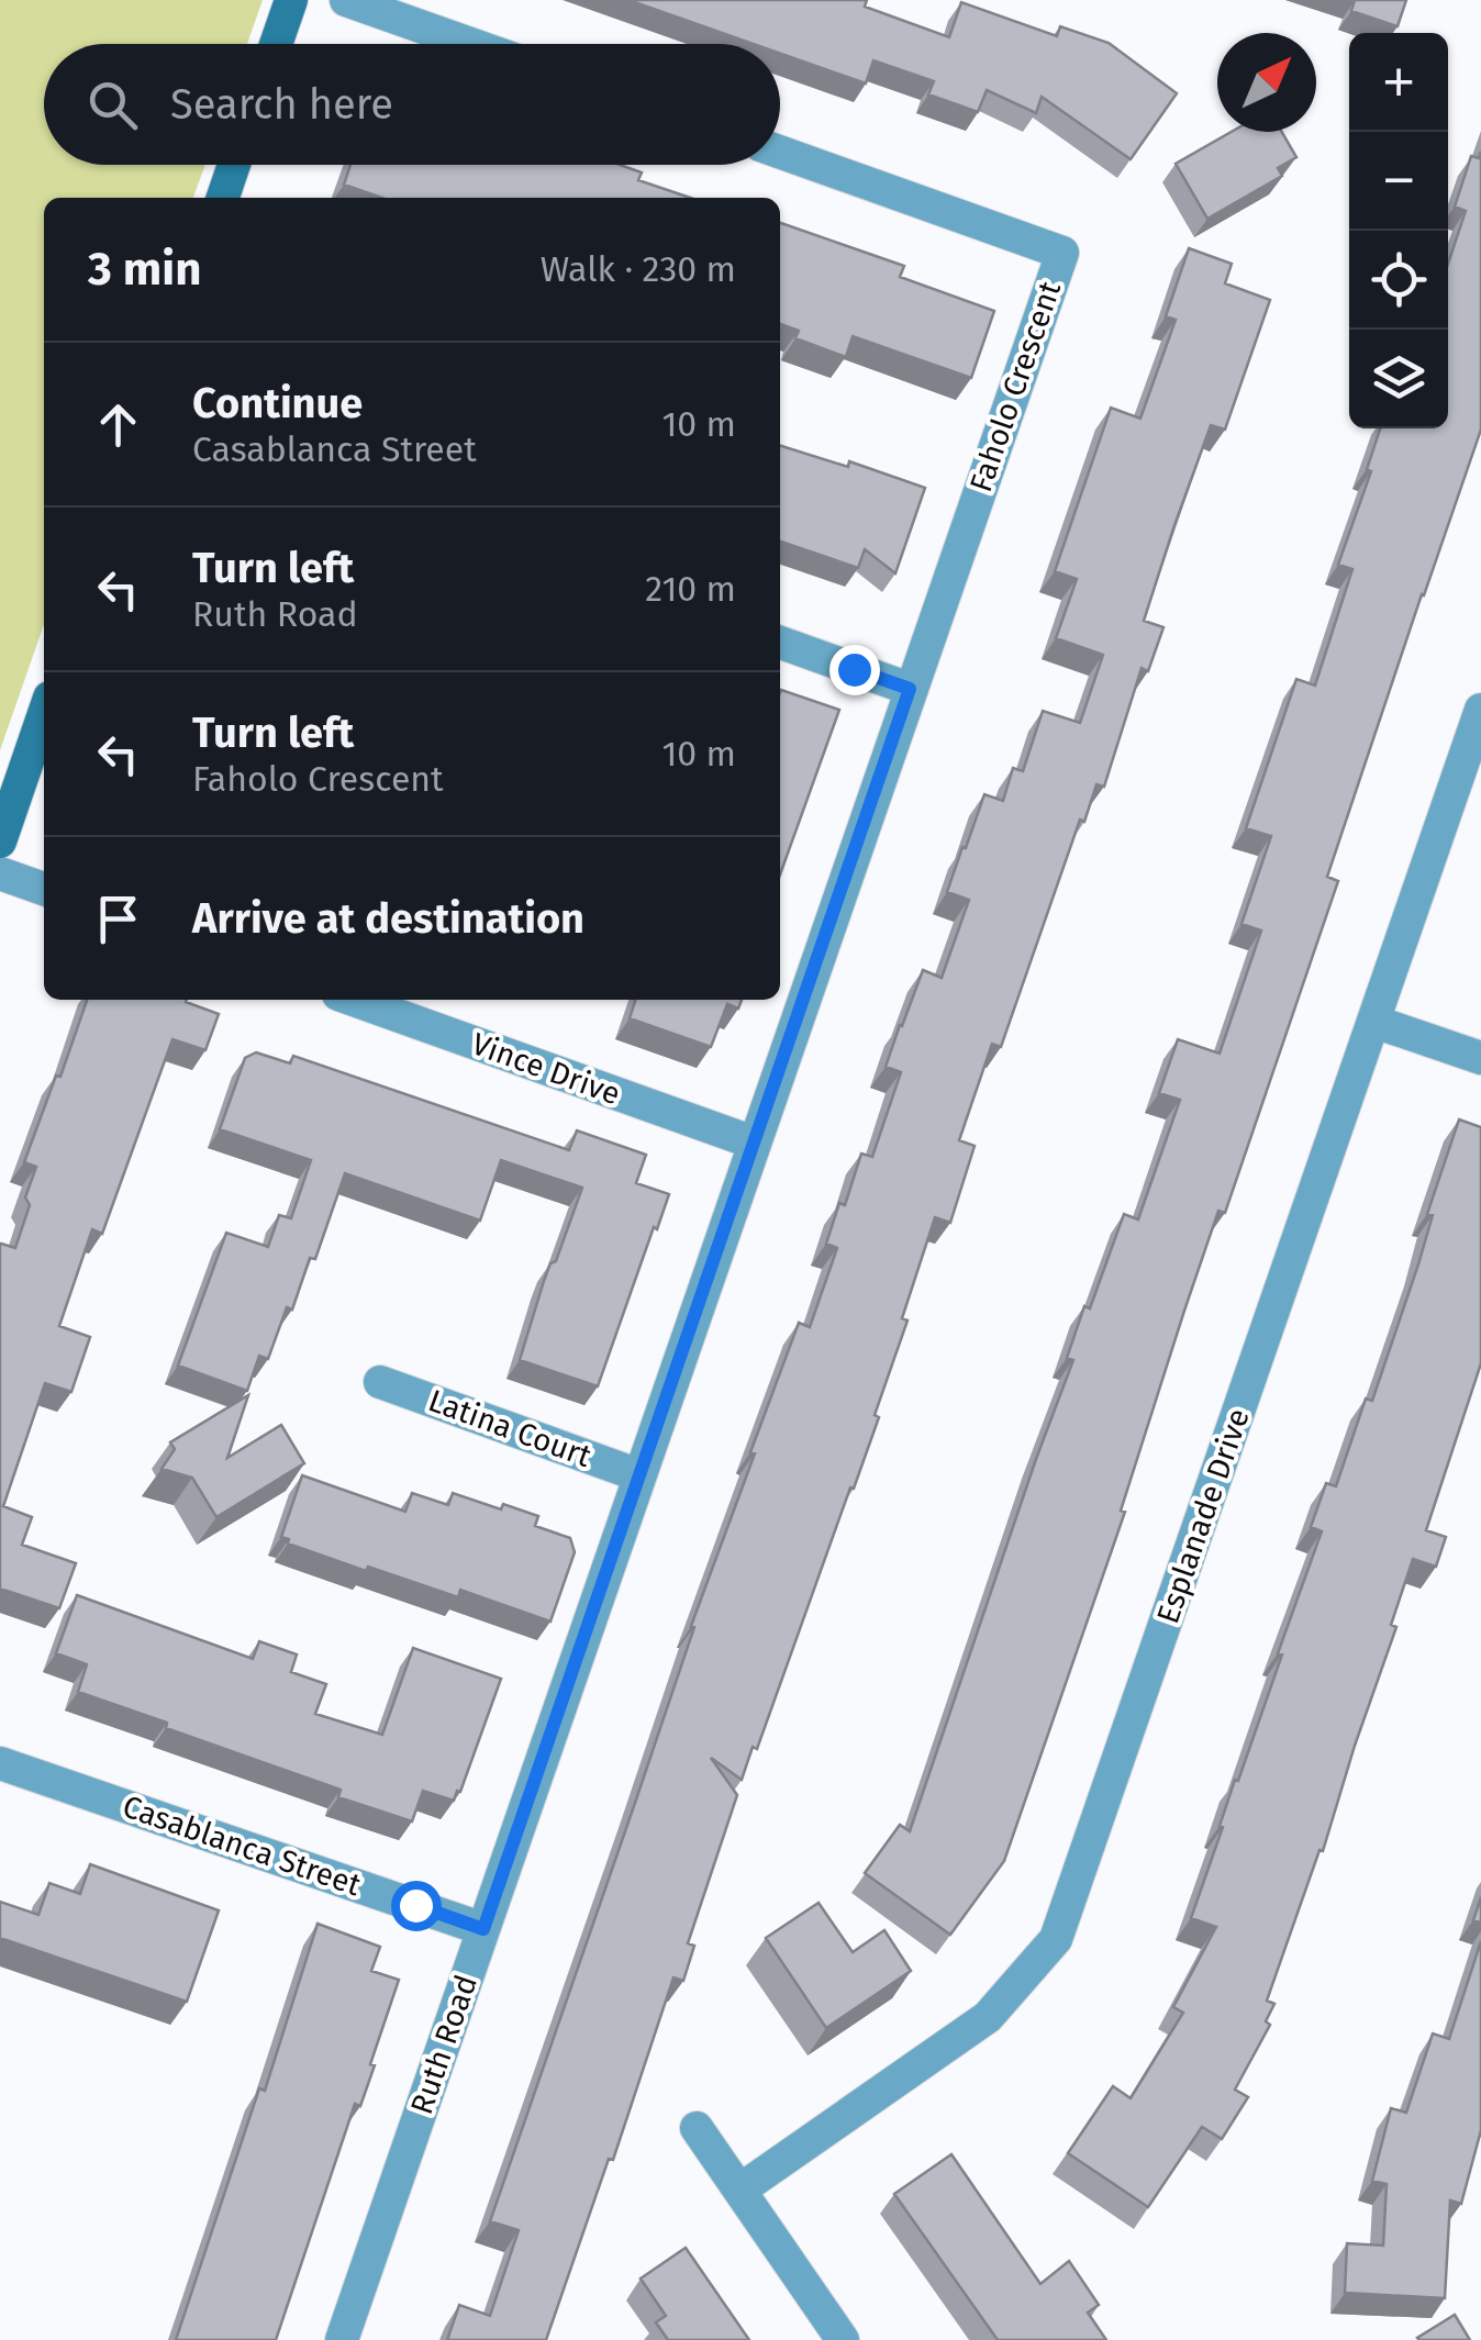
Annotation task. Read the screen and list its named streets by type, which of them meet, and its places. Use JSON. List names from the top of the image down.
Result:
{
  "streets": {
    "street": [
      "Faholo Crescent",
      "Vince Drive",
      "Latina Court",
      "Esplanade Drive",
      "Casablanca Street",
      "Ruth Road"
    ]
  },
  "crossings": [
    ["Faholo Crescent", "Ruth Road"],
    ["Vince Drive", "Ruth Road"],
    ["Latina Court", "Ruth Road"],
    ["Casablanca Street", "Ruth Road"]
  ],
  "north": "top right",
  "page": {
    "map_buttons": ["+", "−"],
    "search": "Search here",
    "heading": ["3 min", "Walk · 230 m"],
    "list": [
      ["Continue", "Casablanca Street", "10 m"],
      ["Turn left", "Ruth Road", "210 m"],
      ["Turn left", "Faholo Crescent", "10 m"],
      "Arrive at destination"
    ]
  }
}
